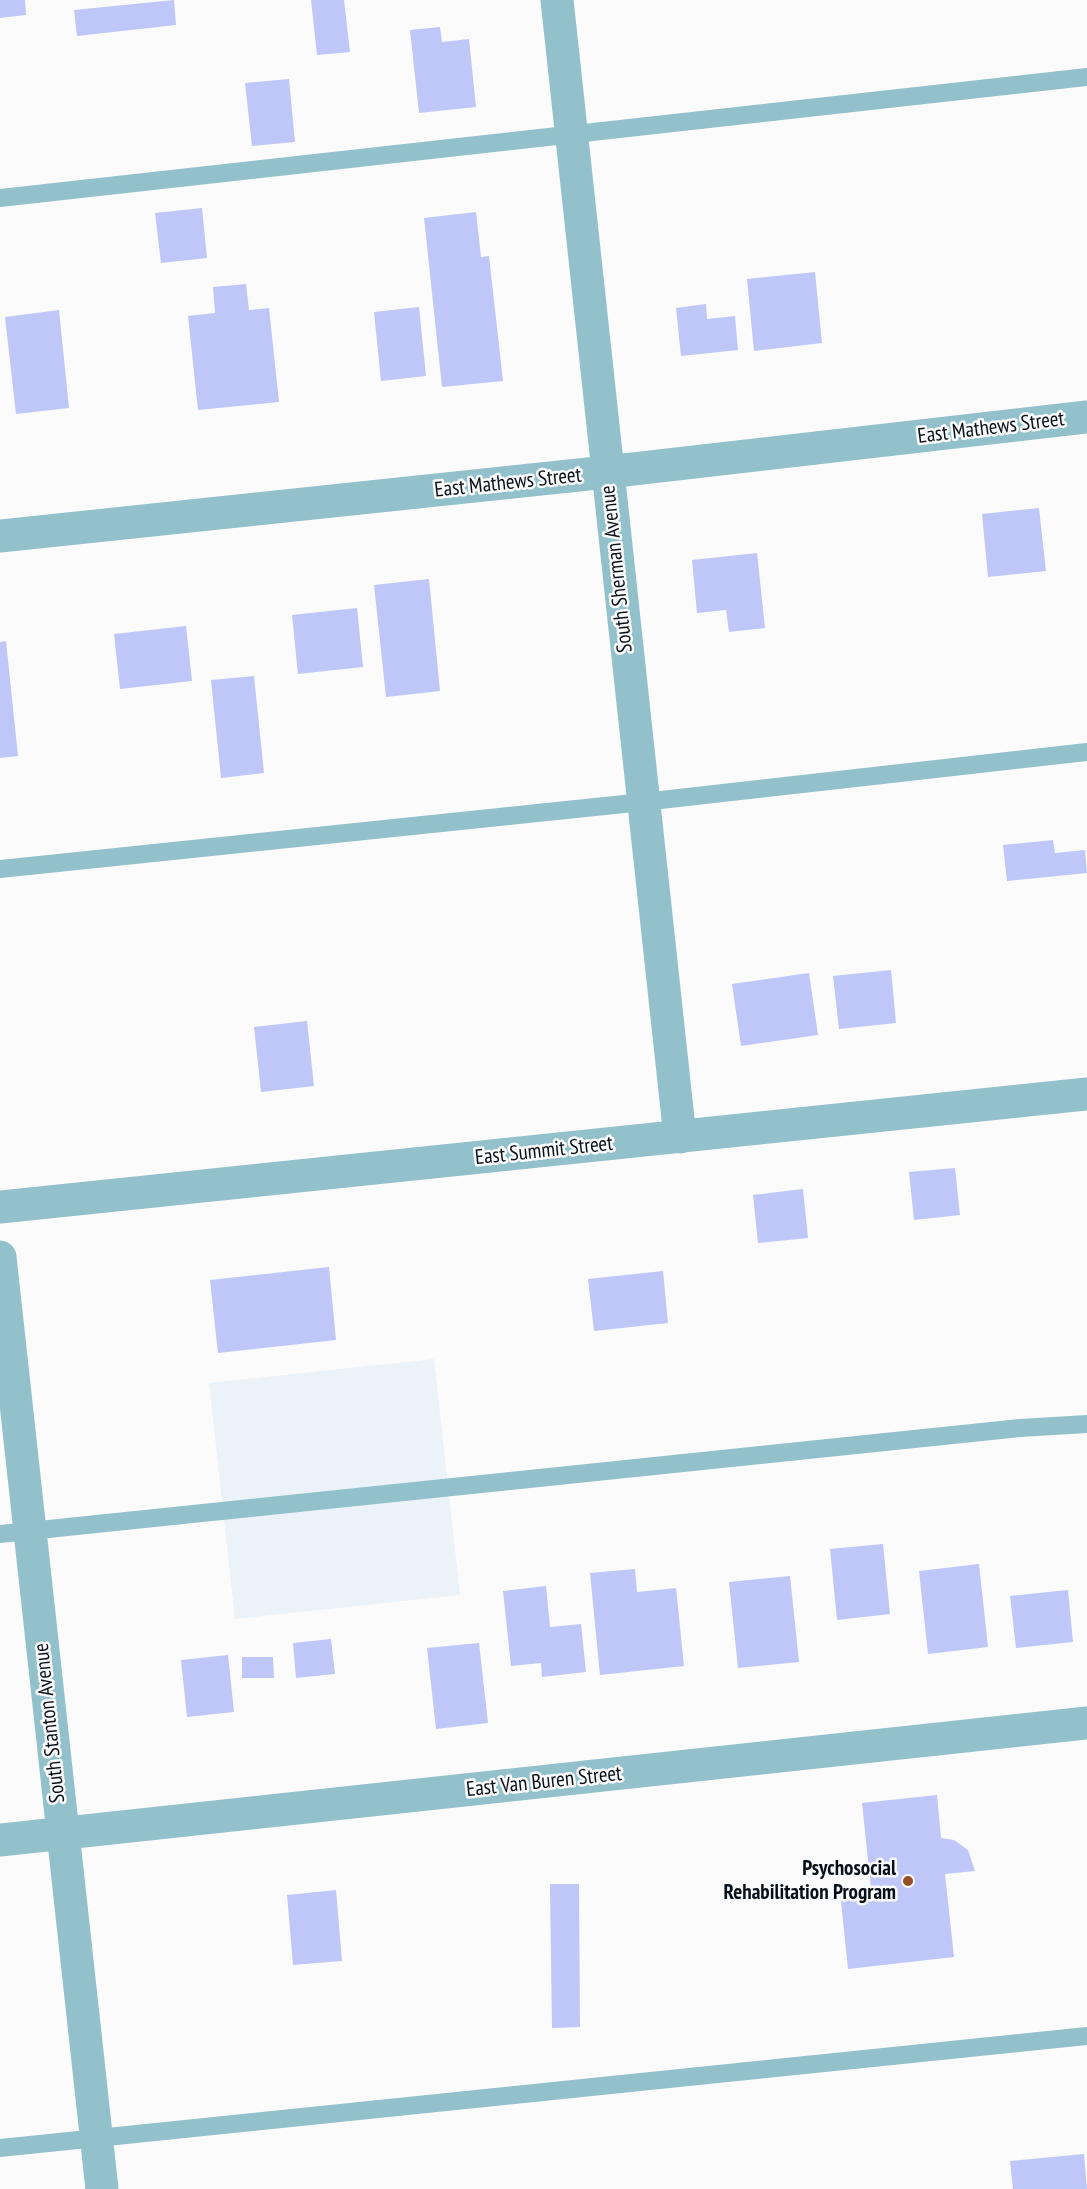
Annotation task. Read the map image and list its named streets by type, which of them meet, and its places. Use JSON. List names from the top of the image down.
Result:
{
  "streets": {
    "street": [
      "East Mathews Street",
      "South Sherman Avenue",
      "East Summit Street",
      "South Stanton Avenue",
      "East Van Buren Street"
    ]
  },
  "crossings": [
    ["East Mathews Street", "South Sherman Avenue"],
    ["South Sherman Avenue", "East Summit Street"],
    ["South Stanton Avenue", "East Van Buren Street"]
  ],
  "places": ["Psychosocial Rehabilitation Program"]
}
